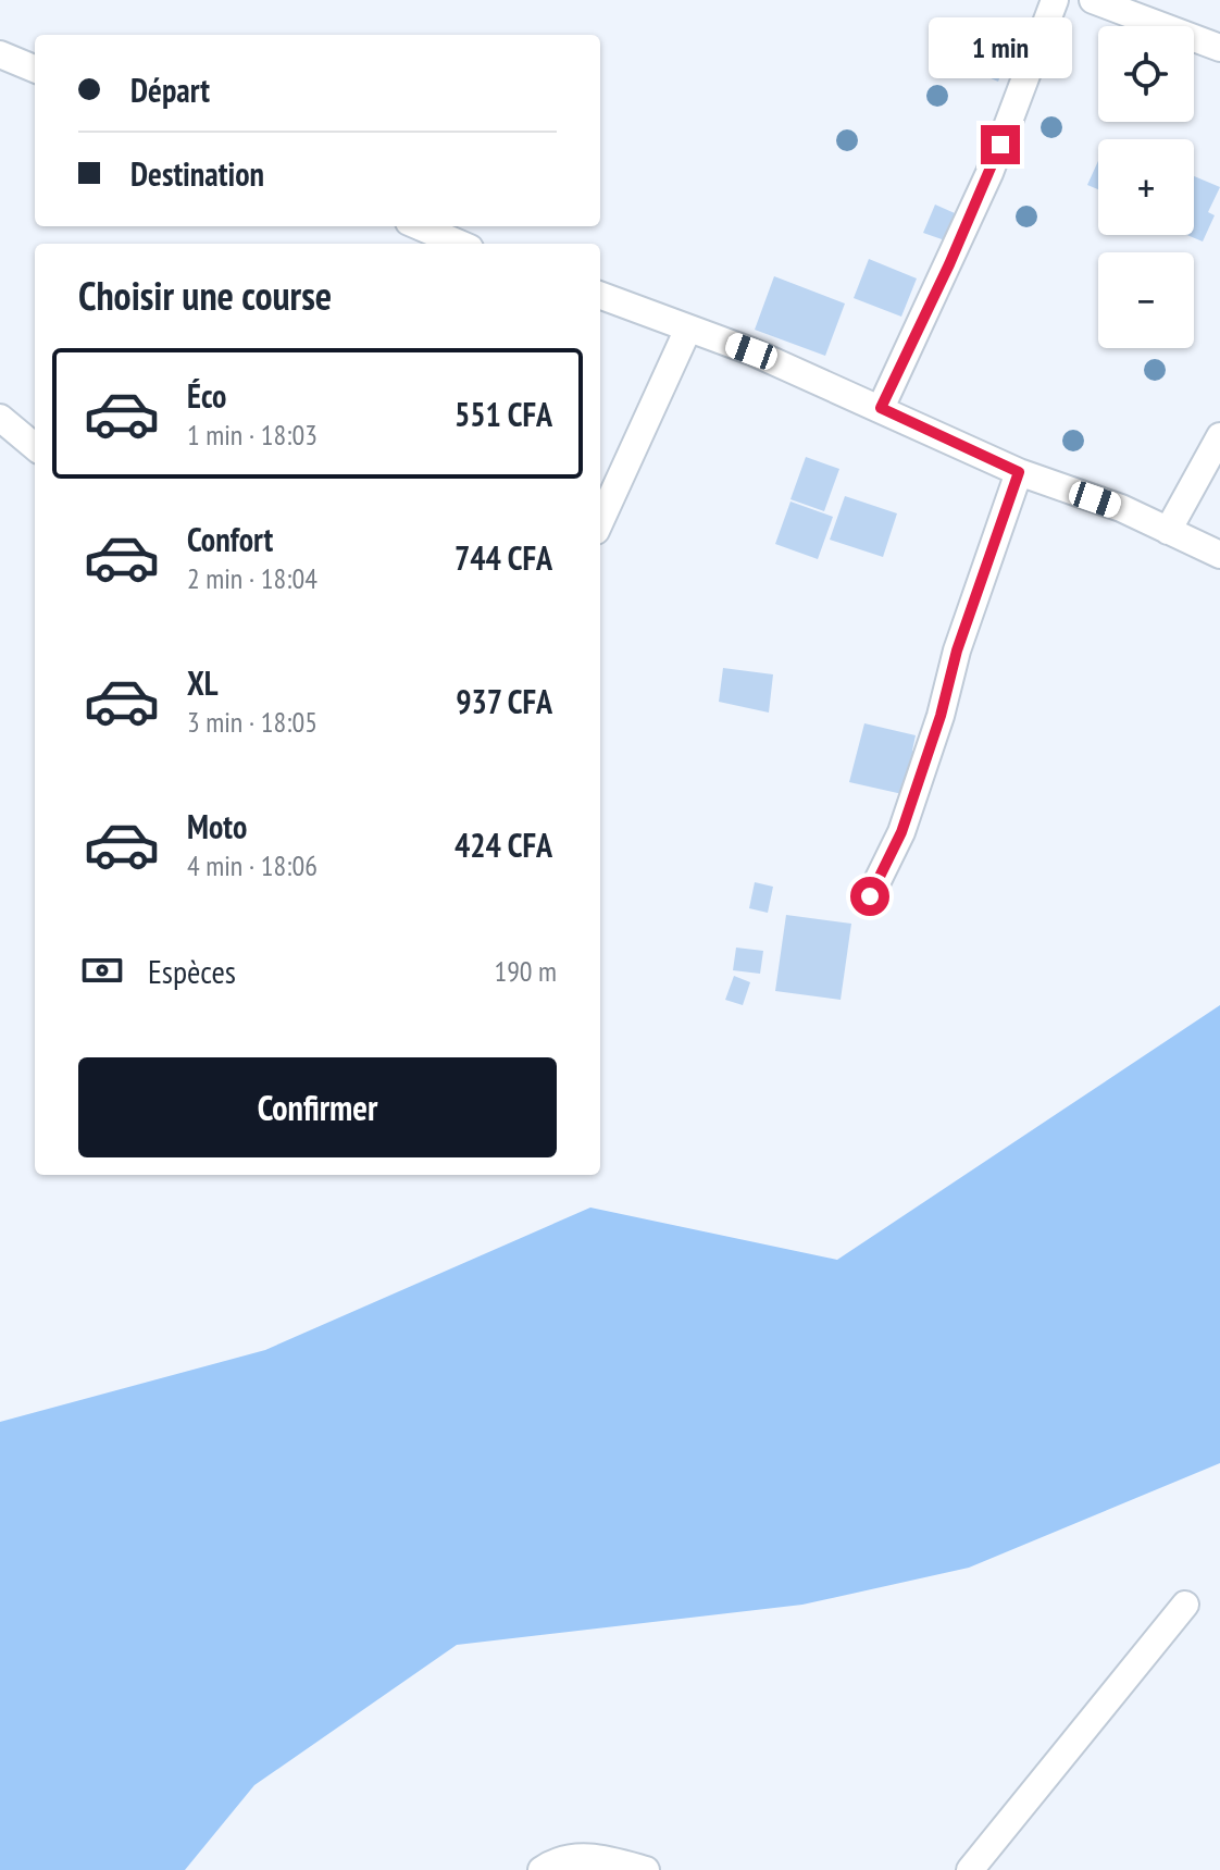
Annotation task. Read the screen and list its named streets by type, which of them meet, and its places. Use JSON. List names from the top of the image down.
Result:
{
  "page": {
    "bubble": "1 min",
    "map_buttons": ["+", "−"],
    "banner": ["Départ", "Destination"],
    "heading": "Choisir une course",
    "list": [
      {
        "name": "Éco",
        "note": "1 min · 18:03",
        "value": "551 CFA"
      },
      {
        "name": "Confort",
        "note": "2 min · 18:04",
        "value": "744 CFA"
      },
      {
        "name": "XL",
        "note": "3 min · 18:05",
        "value": "937 CFA"
      },
      {
        "name": "Moto",
        "note": "4 min · 18:06",
        "value": "424 CFA"
      }
    ],
    "pay": ["Espèces", "190 m"],
    "buttons": "Confirmer"
  }
}
